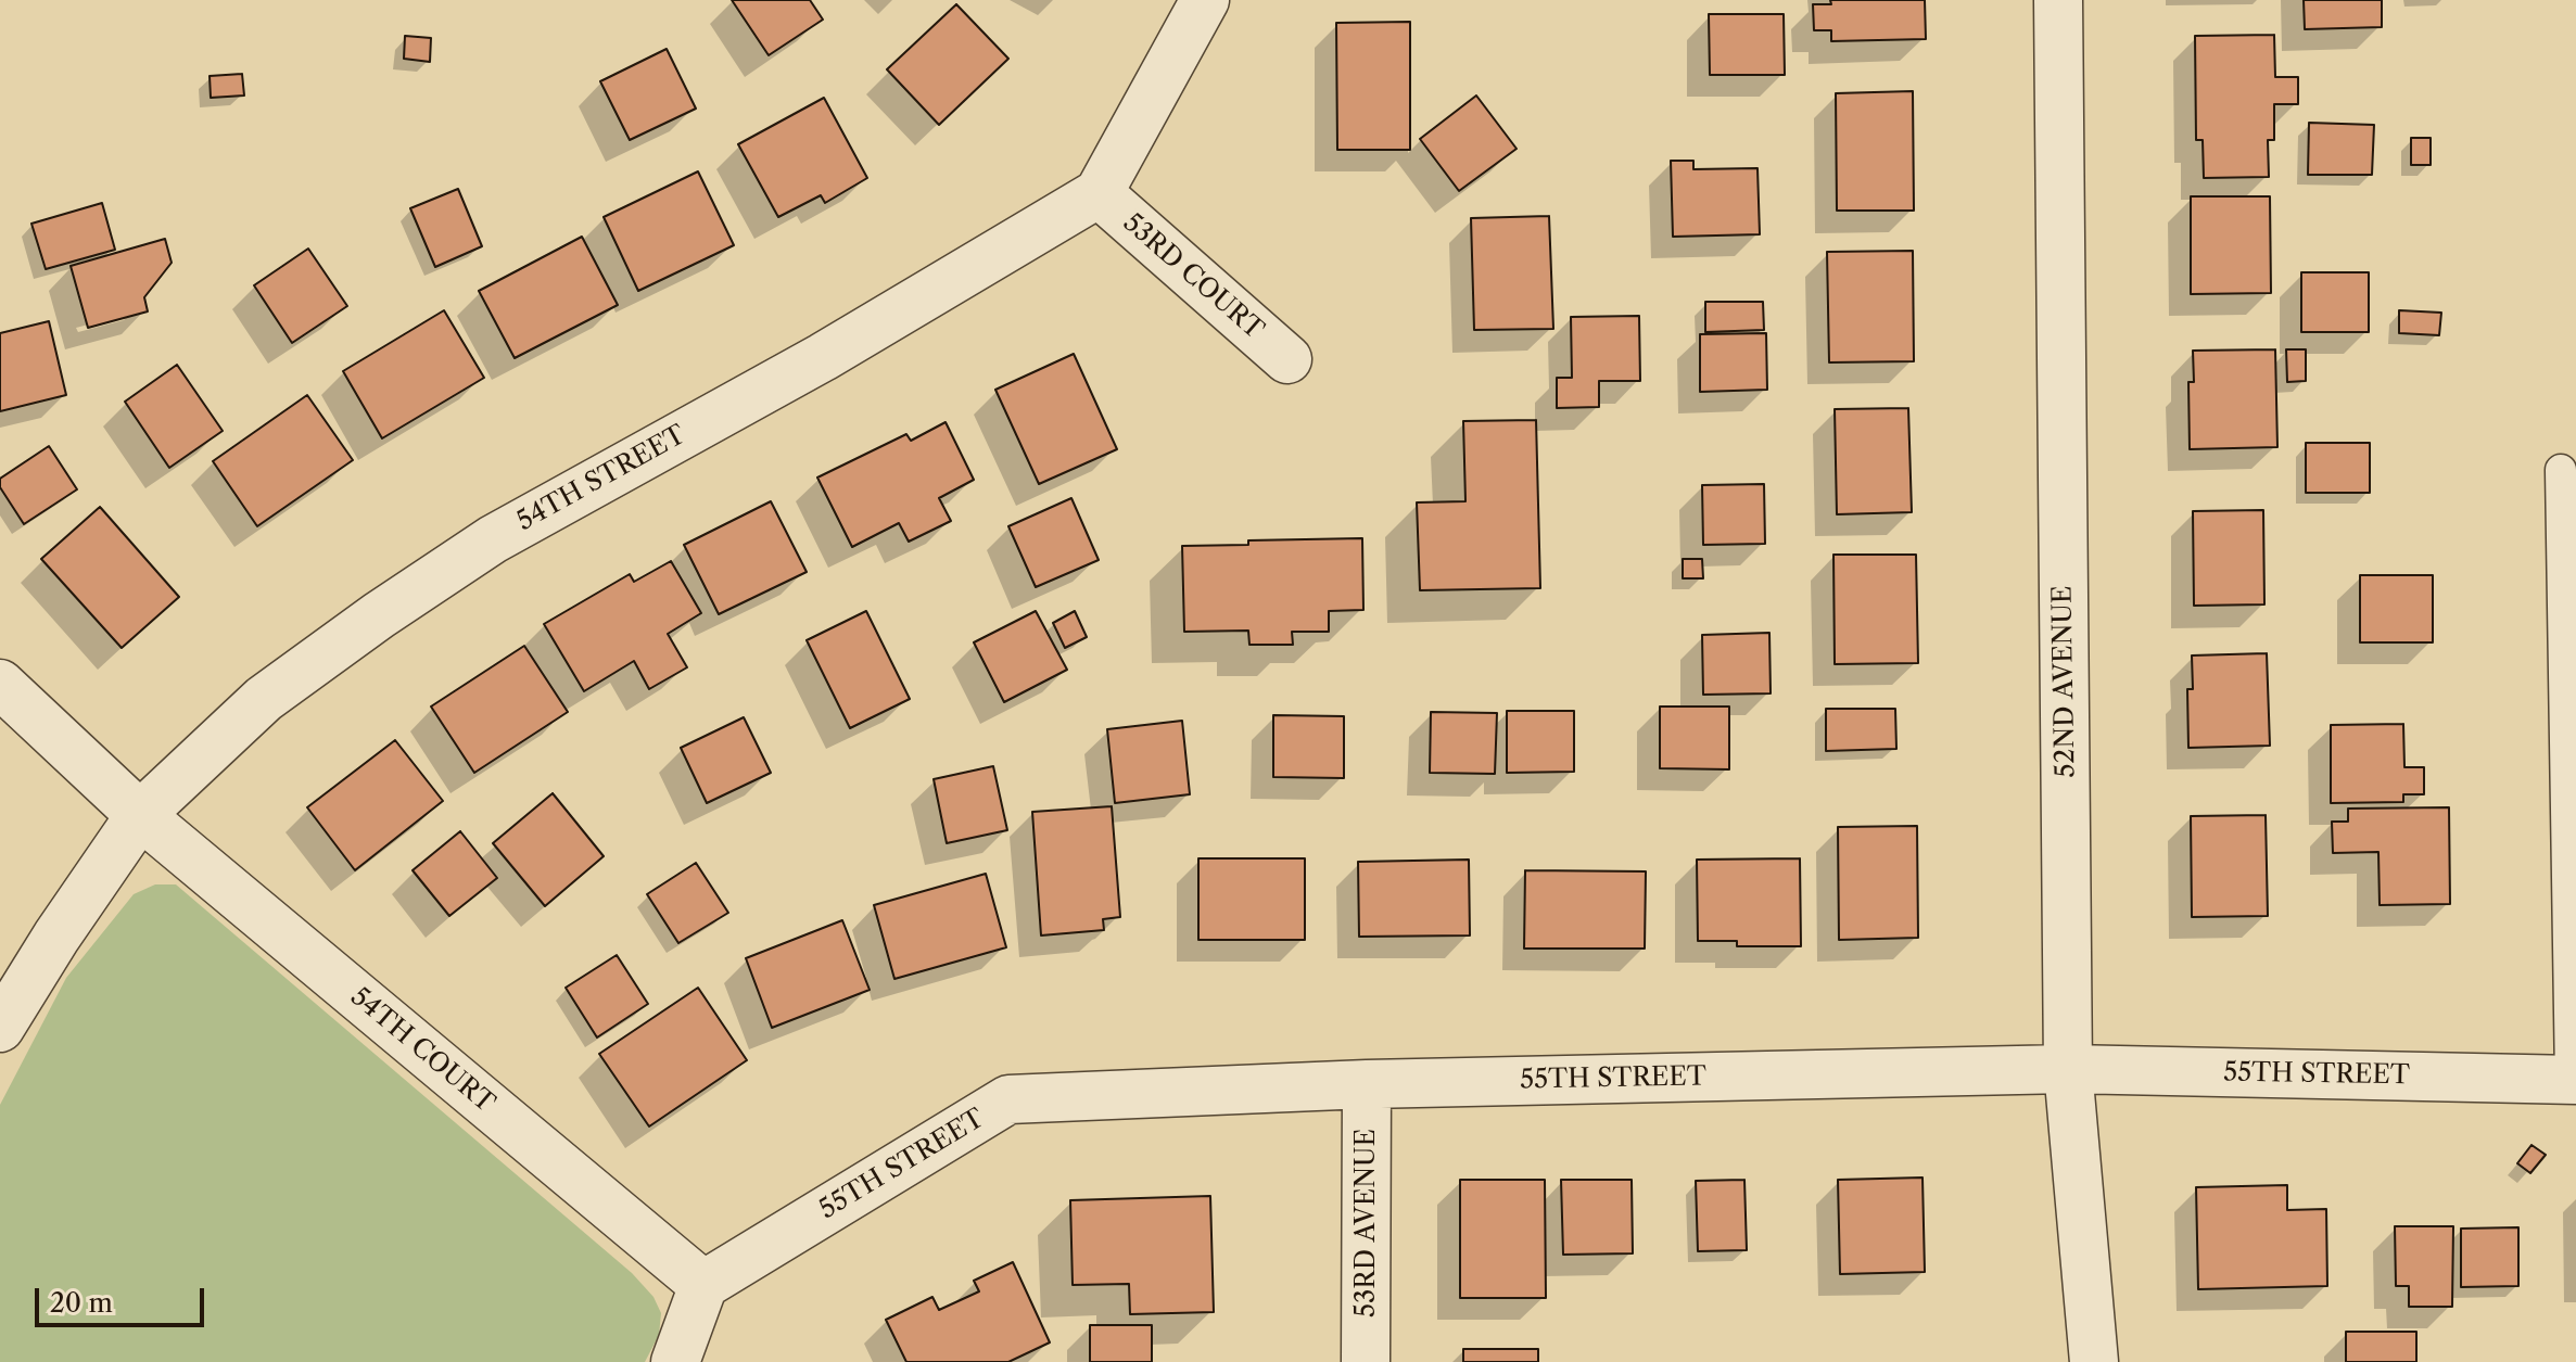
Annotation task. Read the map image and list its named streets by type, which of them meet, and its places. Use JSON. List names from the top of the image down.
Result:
{
  "streets": {
    "street": [
      "53RD COURT",
      "54TH STREET",
      "52ND AVENUE",
      "54TH COURT",
      "55TH STREET",
      "53RD AVENUE"
    ]
  },
  "crossings": [
    ["53RD COURT", "54TH STREET"],
    ["54TH STREET", "54TH COURT"],
    ["52ND AVENUE", "55TH STREET"],
    ["54TH COURT", "55TH STREET"],
    ["55TH STREET", "53RD AVENUE"]
  ],
  "scale_bar": "20 m"
}
